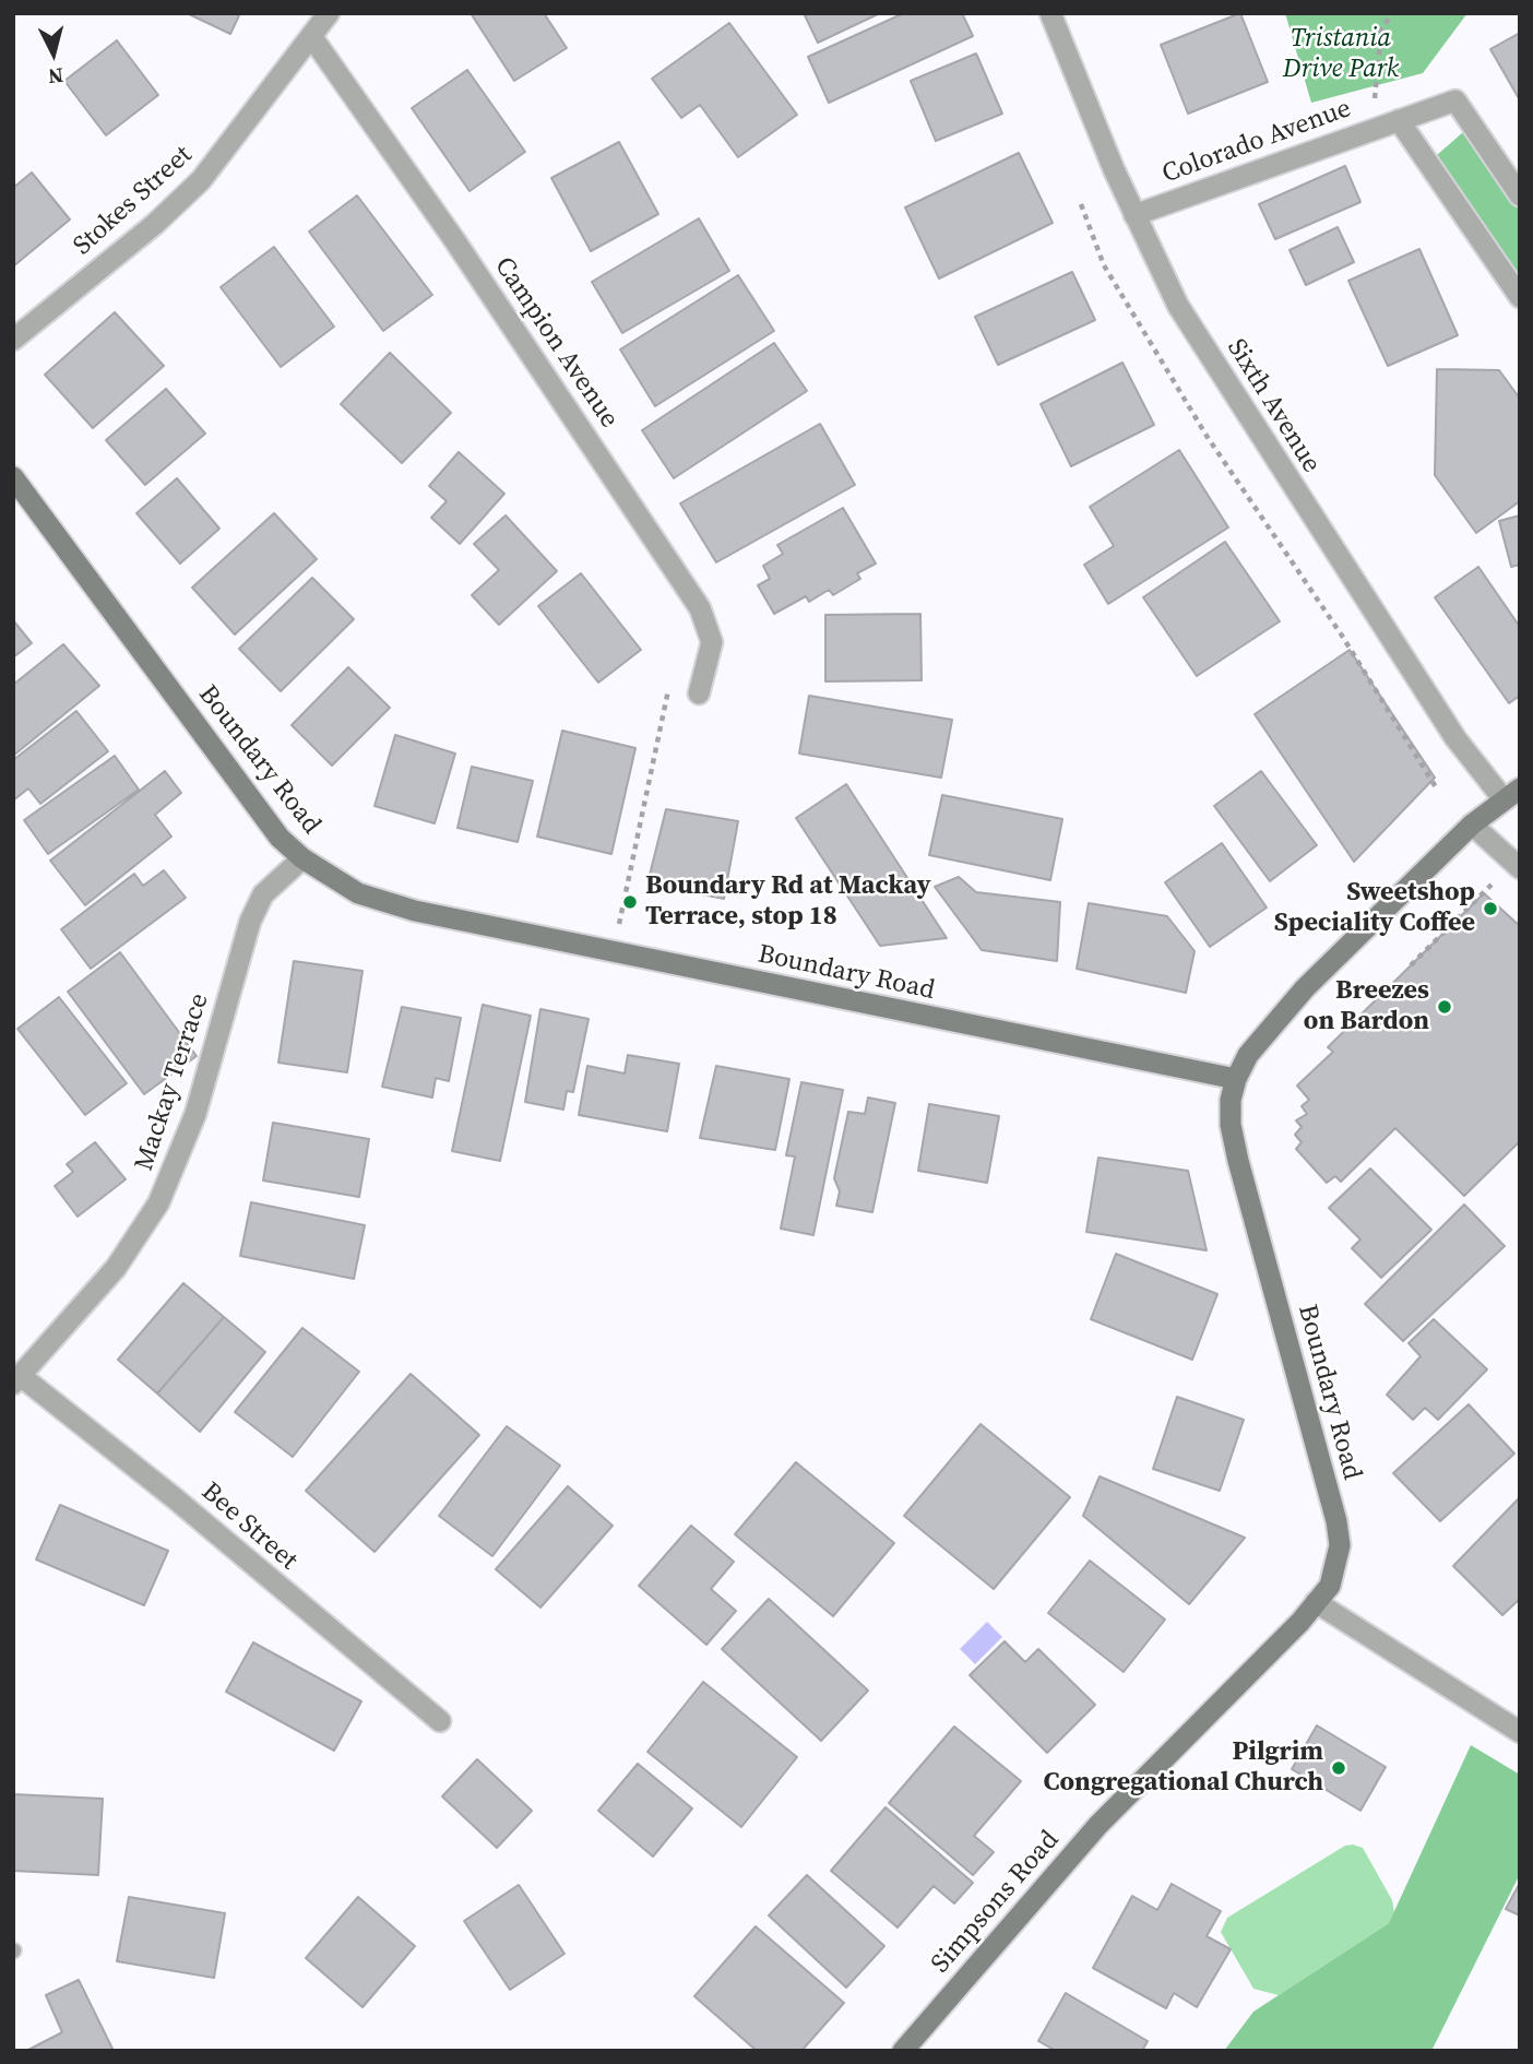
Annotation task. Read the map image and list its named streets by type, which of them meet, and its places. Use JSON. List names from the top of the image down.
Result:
{
  "streets": {
    "main road": ["Boundary Road", "Simpsons Road"],
    "street": [
      "Colorado Avenue",
      "Stokes Street",
      "Campion Avenue",
      "Sixth Avenue",
      "Mackay Terrace",
      "Bee Street"
    ]
  },
  "crossings": [
    ["Colorado Avenue", "Sixth Avenue"],
    ["Stokes Street", "Campion Avenue"],
    ["Boundary Road", "Mackay Terrace"],
    ["Boundary Road", "Simpsons Road"],
    ["Mackay Terrace", "Bee Street"]
  ],
  "parks": ["Tristania Drive Park"],
  "places": [
    "Boundary Rd at Mackay Terrace, stop 18",
    "Sweetshop Speciality Coffee",
    "Breezes on Bardon",
    "Pilgrim Congregational Church"
  ],
  "north": "bottom"
}
